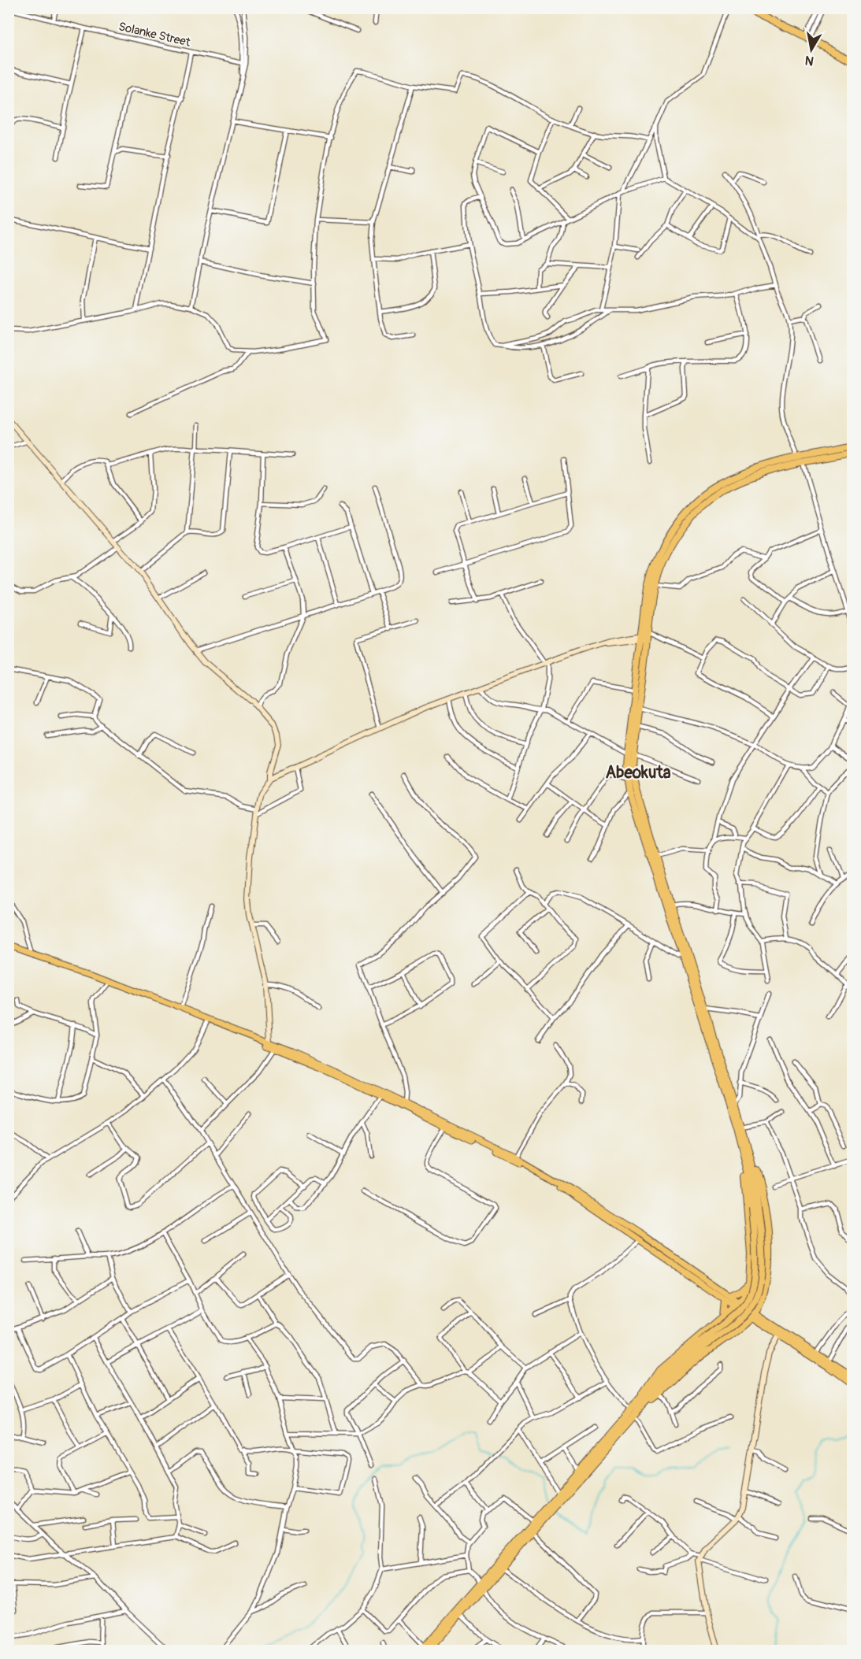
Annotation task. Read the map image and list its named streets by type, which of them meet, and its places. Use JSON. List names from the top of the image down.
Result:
{
  "streets": {
    "street": ["Solanke Street"]
  },
  "districts": ["Abeokuta"],
  "north": "bottom"
}
